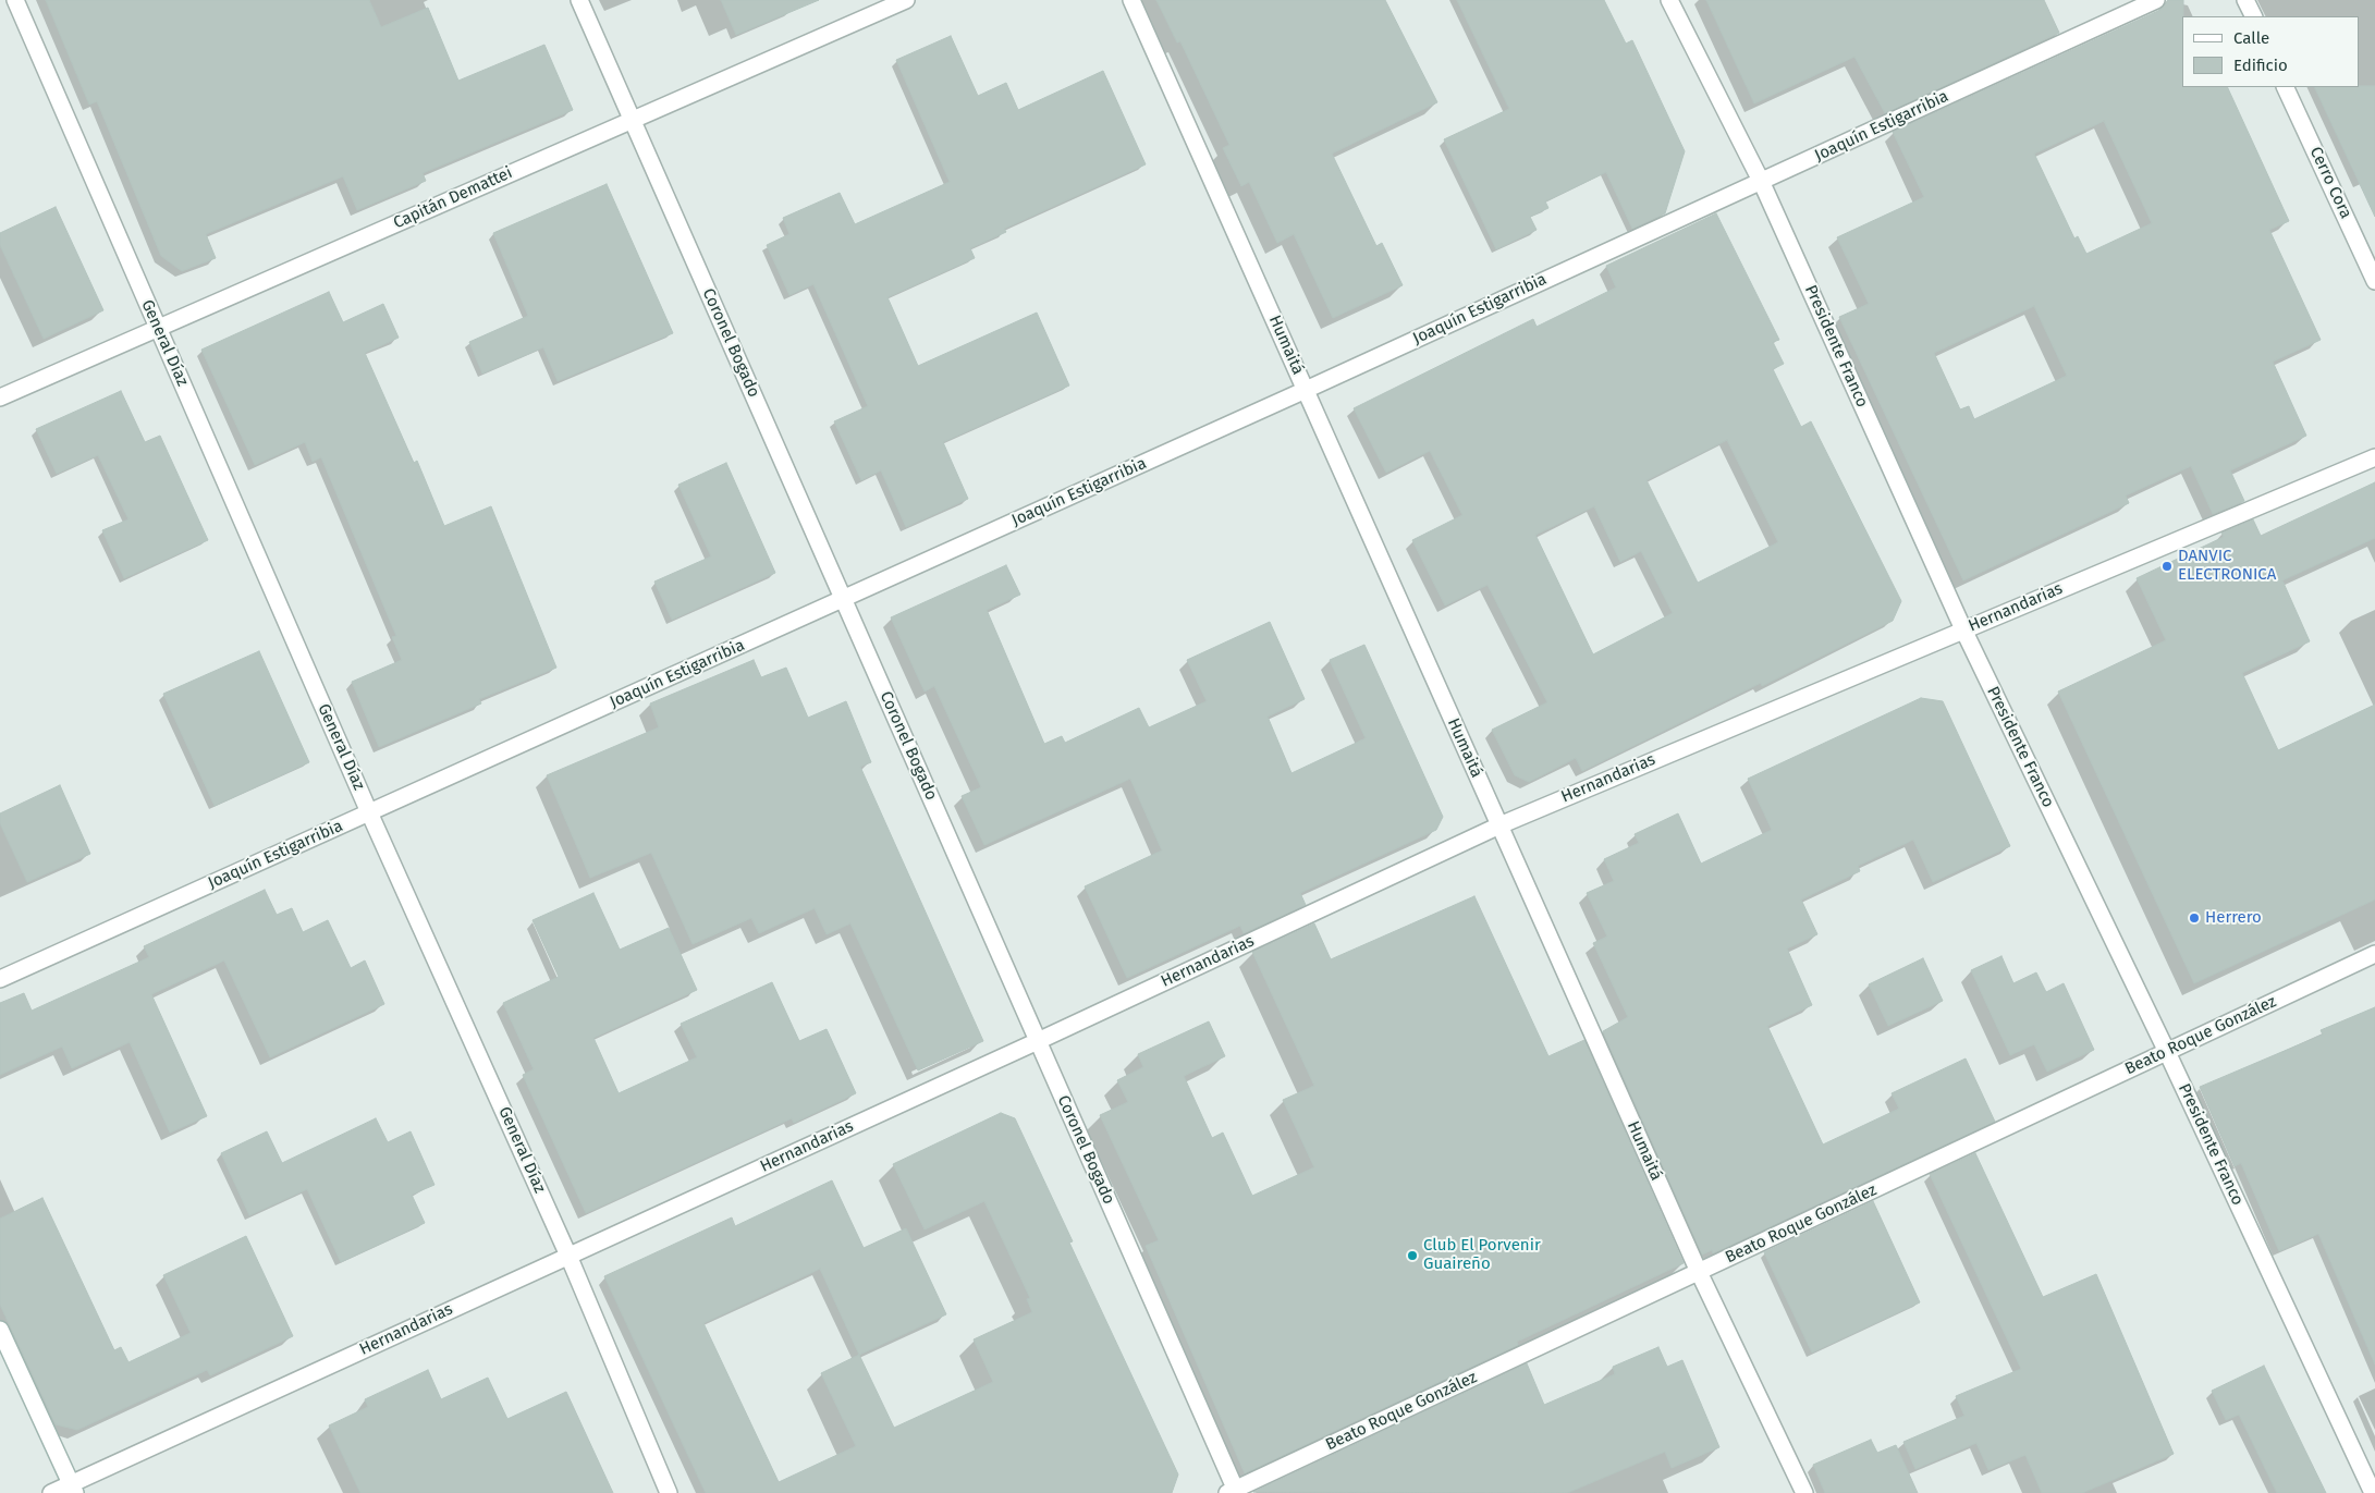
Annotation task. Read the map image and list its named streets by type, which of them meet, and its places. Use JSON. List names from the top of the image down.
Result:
{
  "streets": {
    "street": [
      "Joaquín Estigarribia",
      "Cerro Cora",
      "Capitán Demattei",
      "General Díaz",
      "Coronel Bogado",
      "Humaitá",
      "Presidente Franco",
      "Hernandarias",
      "Beato Roque González"
    ]
  },
  "crossings": [
    ["Joaquín Estigarribia", "General Díaz"],
    ["Joaquín Estigarribia", "Coronel Bogado"],
    ["Joaquín Estigarribia", "Humaitá"],
    ["Joaquín Estigarribia", "Presidente Franco"],
    ["Capitán Demattei", "General Díaz"],
    ["Capitán Demattei", "Coronel Bogado"],
    ["General Díaz", "Hernandarias"],
    ["Coronel Bogado", "Hernandarias"],
    ["Coronel Bogado", "Beato Roque González"],
    ["Humaitá", "Hernandarias"],
    ["Humaitá", "Beato Roque González"],
    ["Presidente Franco", "Hernandarias"],
    ["Presidente Franco", "Beato Roque González"]
  ],
  "places": ["DANVIC ELECTRONICA", "Herrero", "Club El Porvenir Guaireño"],
  "legend": ["Calle", "Edificio"]
}
